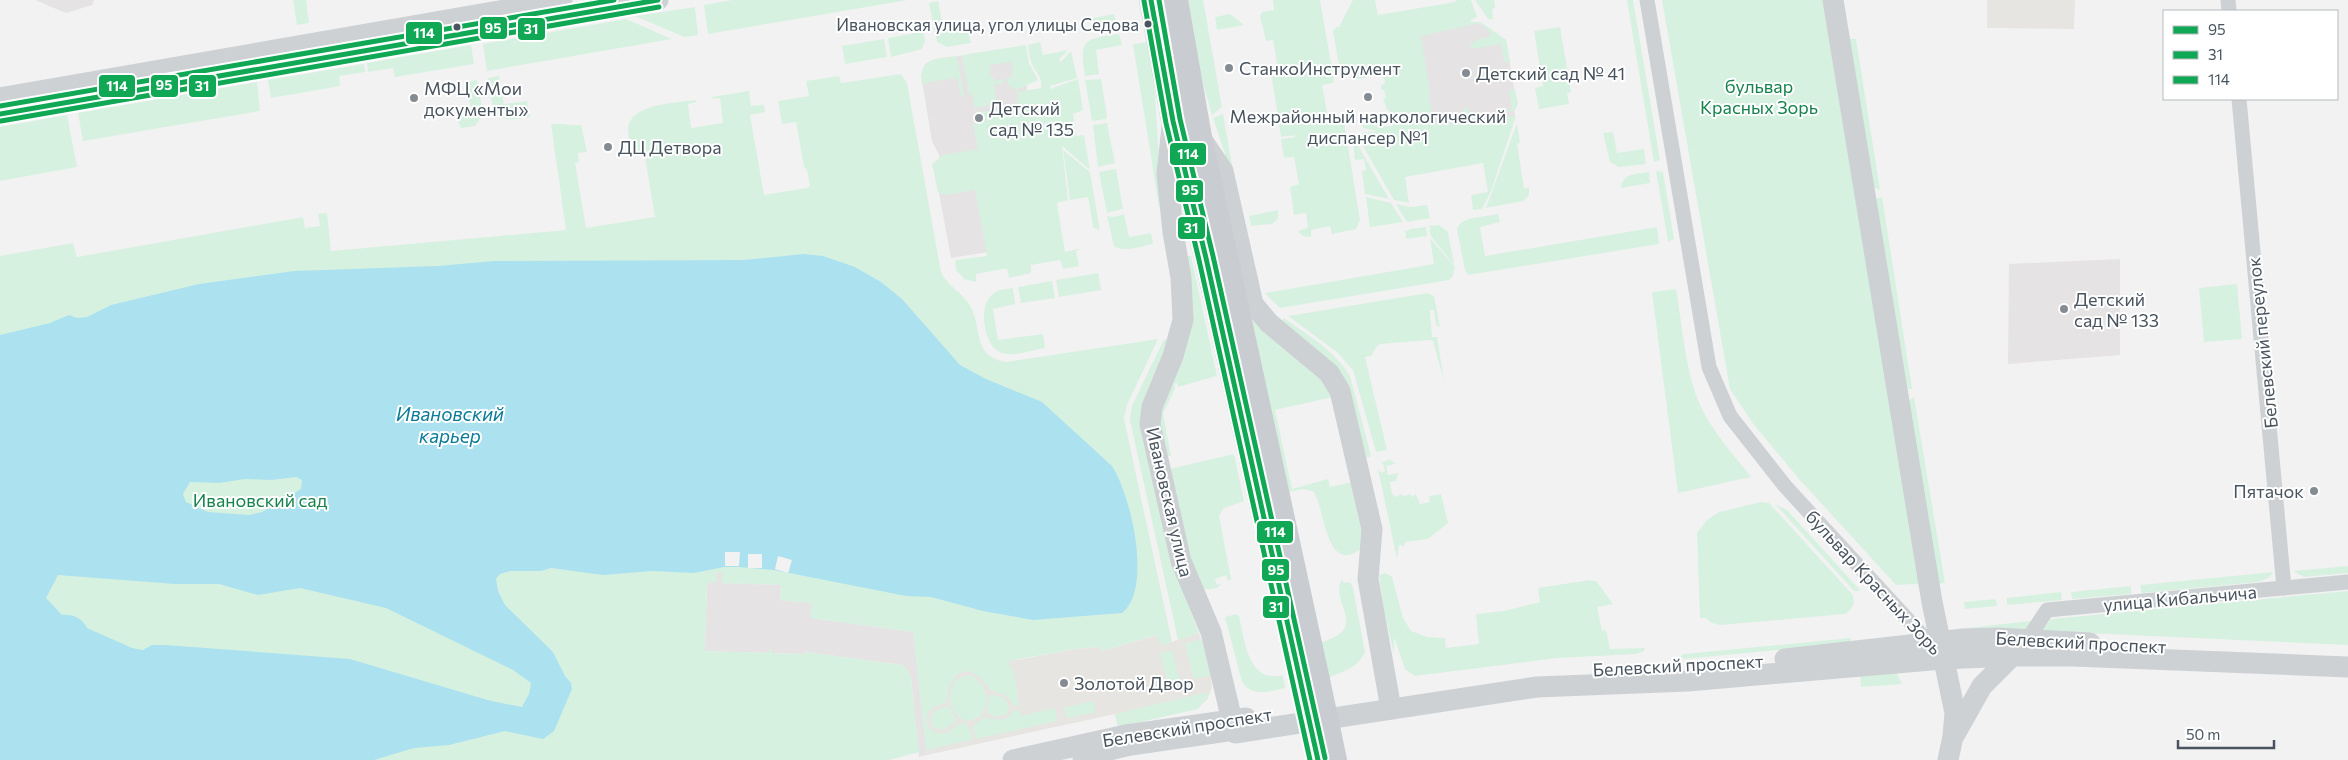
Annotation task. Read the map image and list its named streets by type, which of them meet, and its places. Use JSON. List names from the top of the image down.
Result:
{
  "streets": {
    "main road": ["Ивановская улица"],
    "street": [
      "Белевский переулок",
      "бульвар Красных Зорь",
      "улица Кибальчича",
      "Белевский проспект"
    ]
  },
  "crossings": [
    ["Белевский переулок", "улица Кибальчича"],
    ["Ивановская улица", "Белевский проспект"],
    ["бульвар Красных Зорь", "Белевский проспект"],
    ["улица Кибальчича", "Белевский проспект"]
  ],
  "water": ["Ивановский карьер"],
  "parks": ["бульвар Красных Зорь", "Ивановский сад"],
  "places": [
    "Ивановская улица, угол улицы Седова",
    "СтанкоИнструмент",
    "Детский сад № 41",
    "Межрайонный наркологический диспансер №1",
    "МФЦ «Мои документы»",
    "Детский сад № 135",
    "ДЦ Детвора",
    "Детский сад № 133",
    "Пятачок",
    "Золотой Двор"
  ],
  "lines": ["transit line 95", "transit line 114", "transit line 31"],
  "legend": ["95", "31", "114"],
  "scale_bar": "50 m"
}
